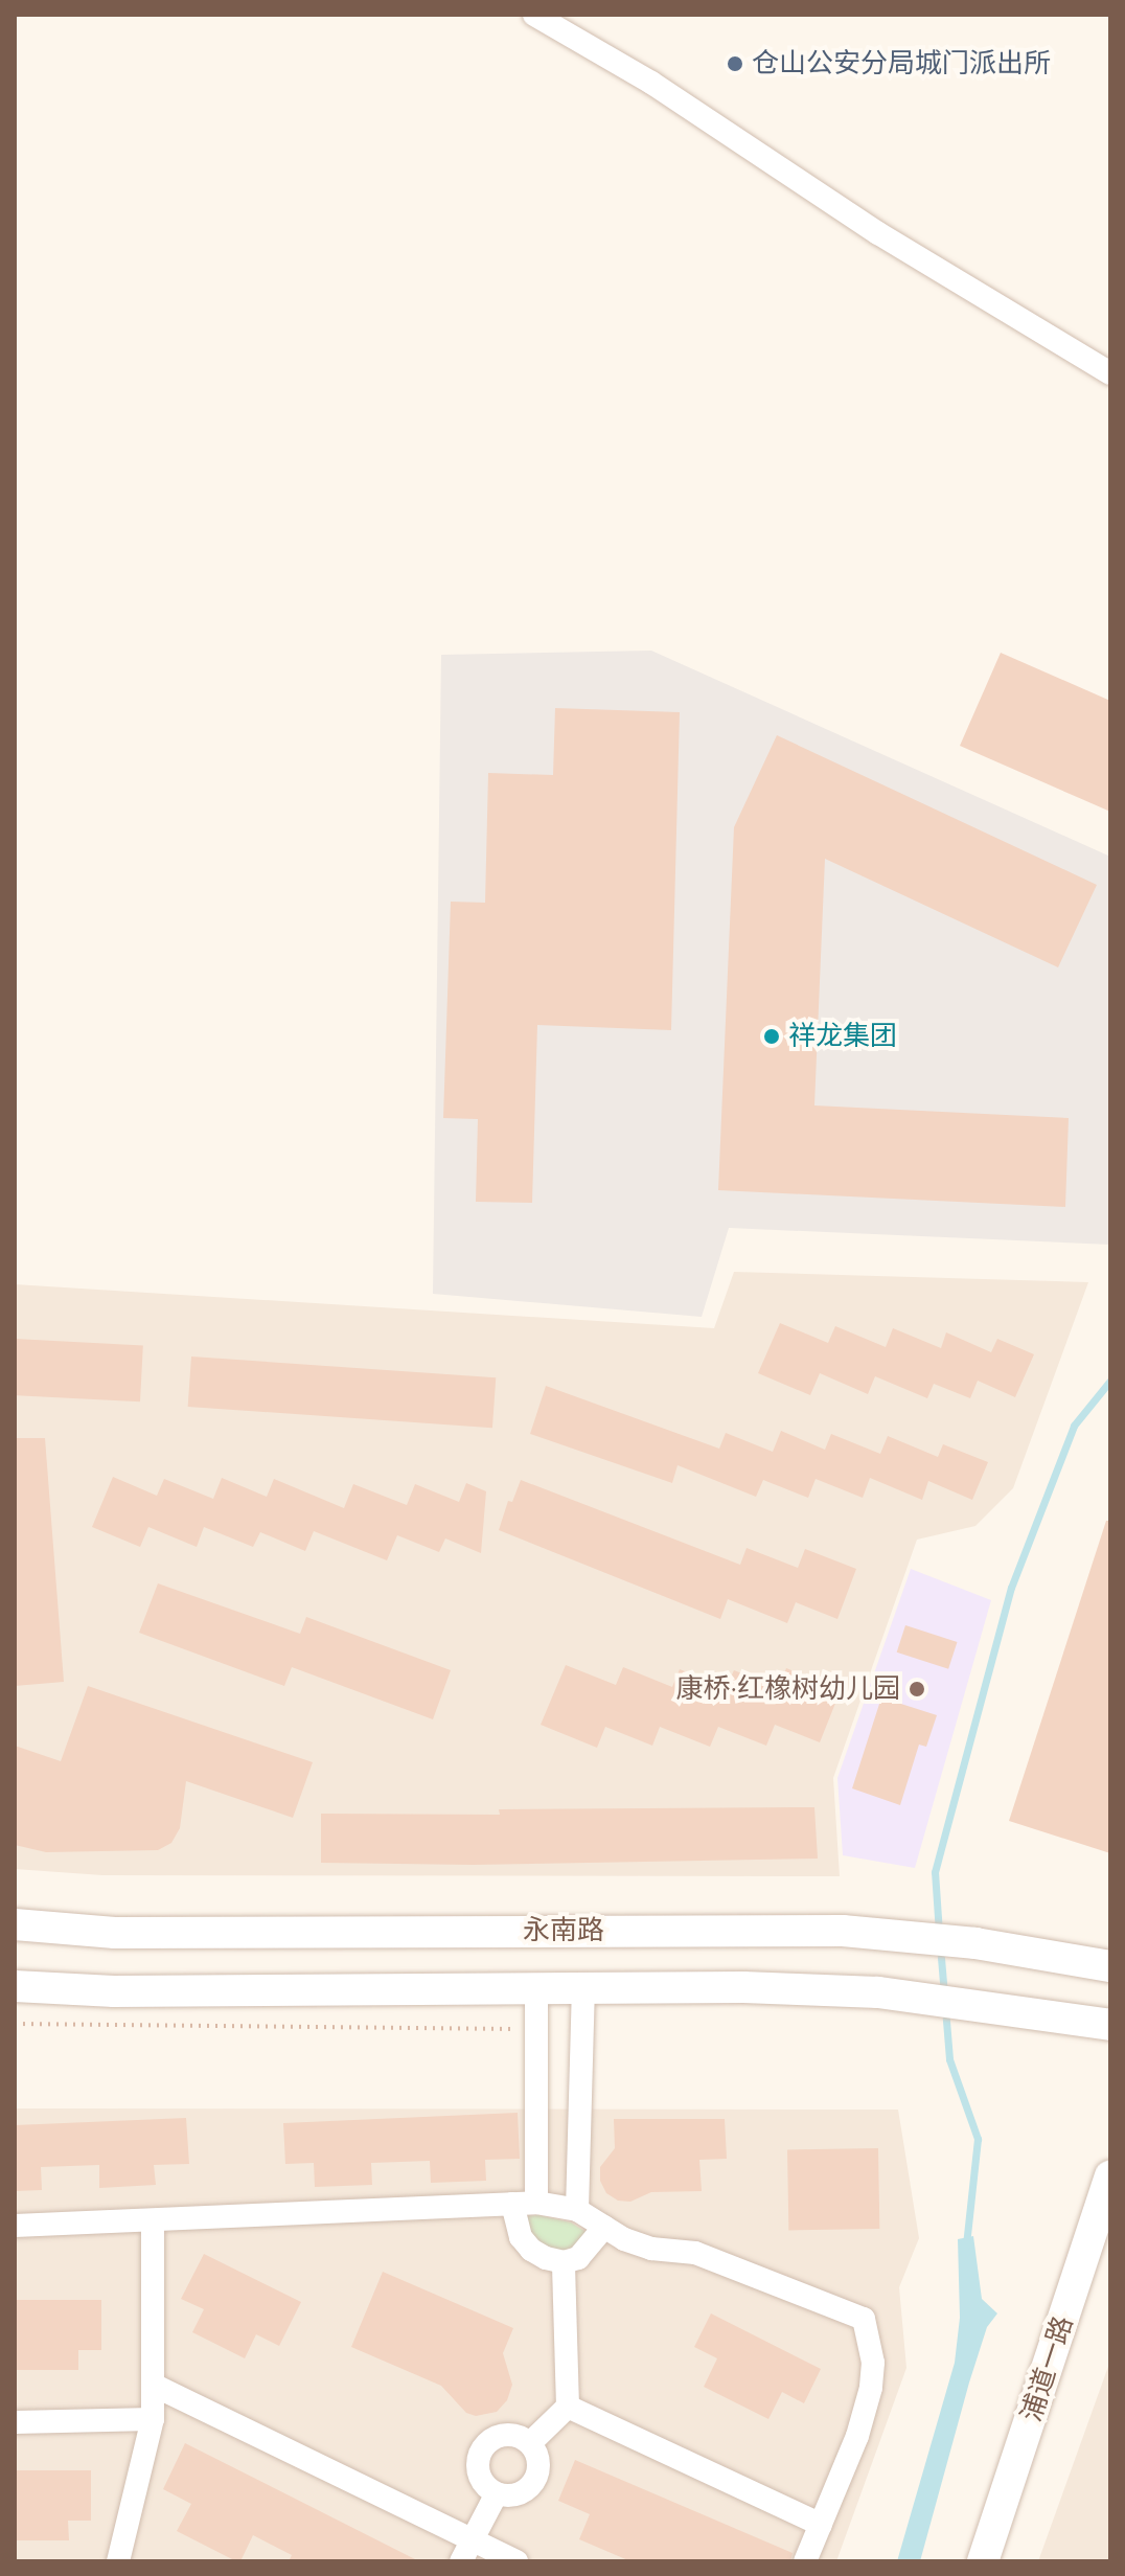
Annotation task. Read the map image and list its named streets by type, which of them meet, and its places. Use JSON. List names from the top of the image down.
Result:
{
  "streets": {
    "main road": ["永南路", "浦道一路"]
  },
  "places": ["仓山公安分局城门派出所", "祥龙集团", "康桥·红橡树幼儿园"]
}
